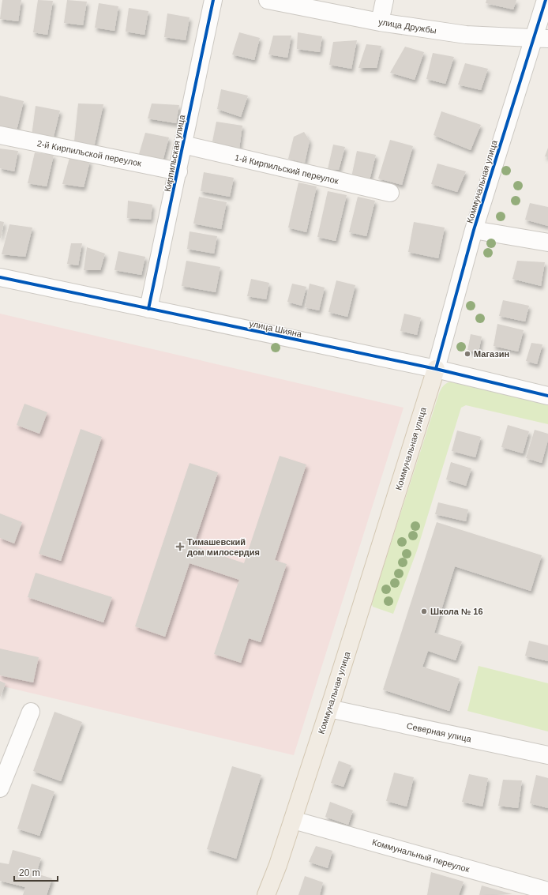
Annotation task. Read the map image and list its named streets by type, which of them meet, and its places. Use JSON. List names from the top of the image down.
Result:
{
  "streets": {
    "main road": ["Коммунальная улица"],
    "street": [
      "улица Дружбы",
      "2-й Кирпильской переулок",
      "Кирпильская улица",
      "1-й Кирпильский переулок",
      "улица Шияна",
      "Северная улица",
      "Коммунальный переулок"
    ]
  },
  "crossings": [
    ["улица Дружбы", "Коммунальная улица"],
    ["2-й Кирпильской переулок", "Кирпильская улица"],
    ["Кирпильская улица", "1-й Кирпильский переулок"],
    ["Кирпильская улица", "улица Шияна"],
    ["Коммунальная улица", "улица Шияна"],
    ["Коммунальная улица", "Северная улица"],
    ["Коммунальная улица", "Коммунальный переулок"]
  ],
  "places": {
    "other": ["Магазин", "Школа № 16"],
    "health": ["Тимашевский дом милосердия"]
  },
  "scale_bar": "20 m"
}
